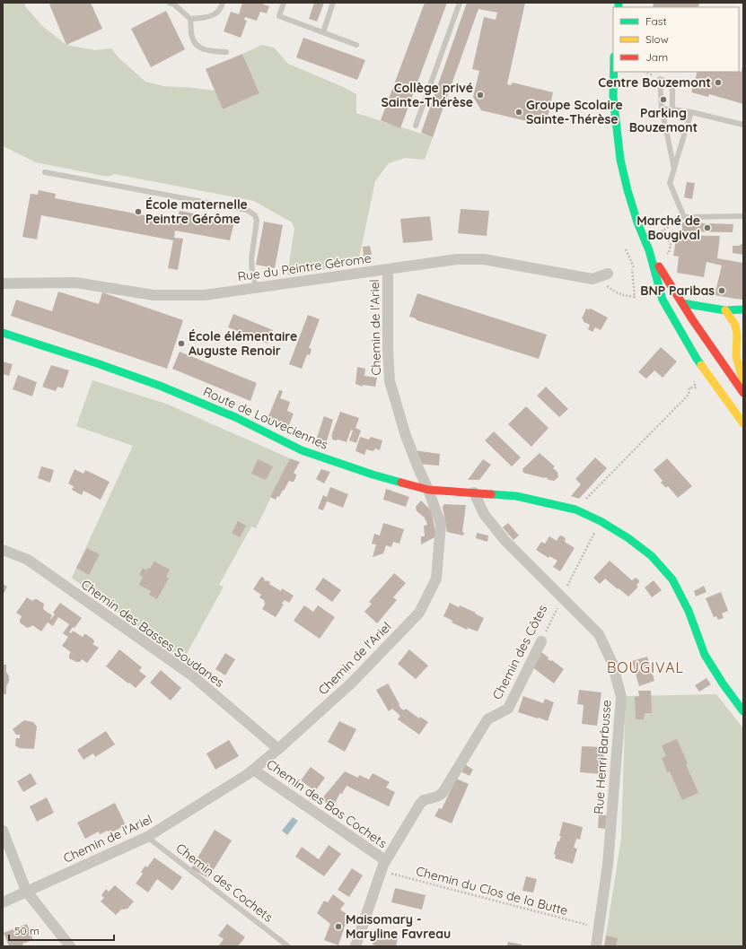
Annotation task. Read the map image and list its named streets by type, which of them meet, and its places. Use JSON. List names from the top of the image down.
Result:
{
  "streets": {
    "street": [
      "Rue du Peintre Gérome",
      "Chemin de l'Ariel",
      "Route de Louveciennes",
      "Chemin des Basses Soudanes",
      "Chemin des Côtes",
      "Rue Henri Barbusse",
      "Chemin des Bas Cochets"
    ],
    "lane": ["Chemin des Cochets"],
    "path": ["Chemin du Clos de la Butte"]
  },
  "crossings": [
    ["Rue du Peintre Gérome", "Chemin de l'Ariel"],
    ["Chemin de l'Ariel", "Route de Louveciennes"],
    ["Chemin de l'Ariel", "Chemin des Basses Soudanes"],
    ["Chemin de l'Ariel", "Chemin des Bas Cochets"],
    ["Chemin de l'Ariel", "Chemin des Cochets"],
    ["Route de Louveciennes", "Chemin des Côtes"],
    ["Route de Louveciennes", "Rue Henri Barbusse"],
    ["Chemin des Côtes", "Rue Henri Barbusse"],
    ["Chemin des Côtes", "Chemin des Bas Cochets"],
    ["Chemin des Côtes", "Chemin du Clos de la Butte"],
    ["Rue Henri Barbusse", "Chemin du Clos de la Butte"],
    ["Chemin des Bas Cochets", "Chemin du Clos de la Butte"]
  ],
  "districts": ["BOUGIVAL"],
  "places": [
    "Centre Bouzemont",
    "Collège privé Sainte-Thérèse",
    "Parking Bouzemont",
    "Groupe Scolaire Sainte-Thérèse",
    "École maternelle Peintre Gérôme",
    "Marché de Bougival",
    "BNP Paribas",
    "École élémentaire Auguste Renoir",
    "Maisomary - Maryline Favreau"
  ],
  "legend": ["Fast", "Slow", "Jam"],
  "scale_bar": "50 m"
}
